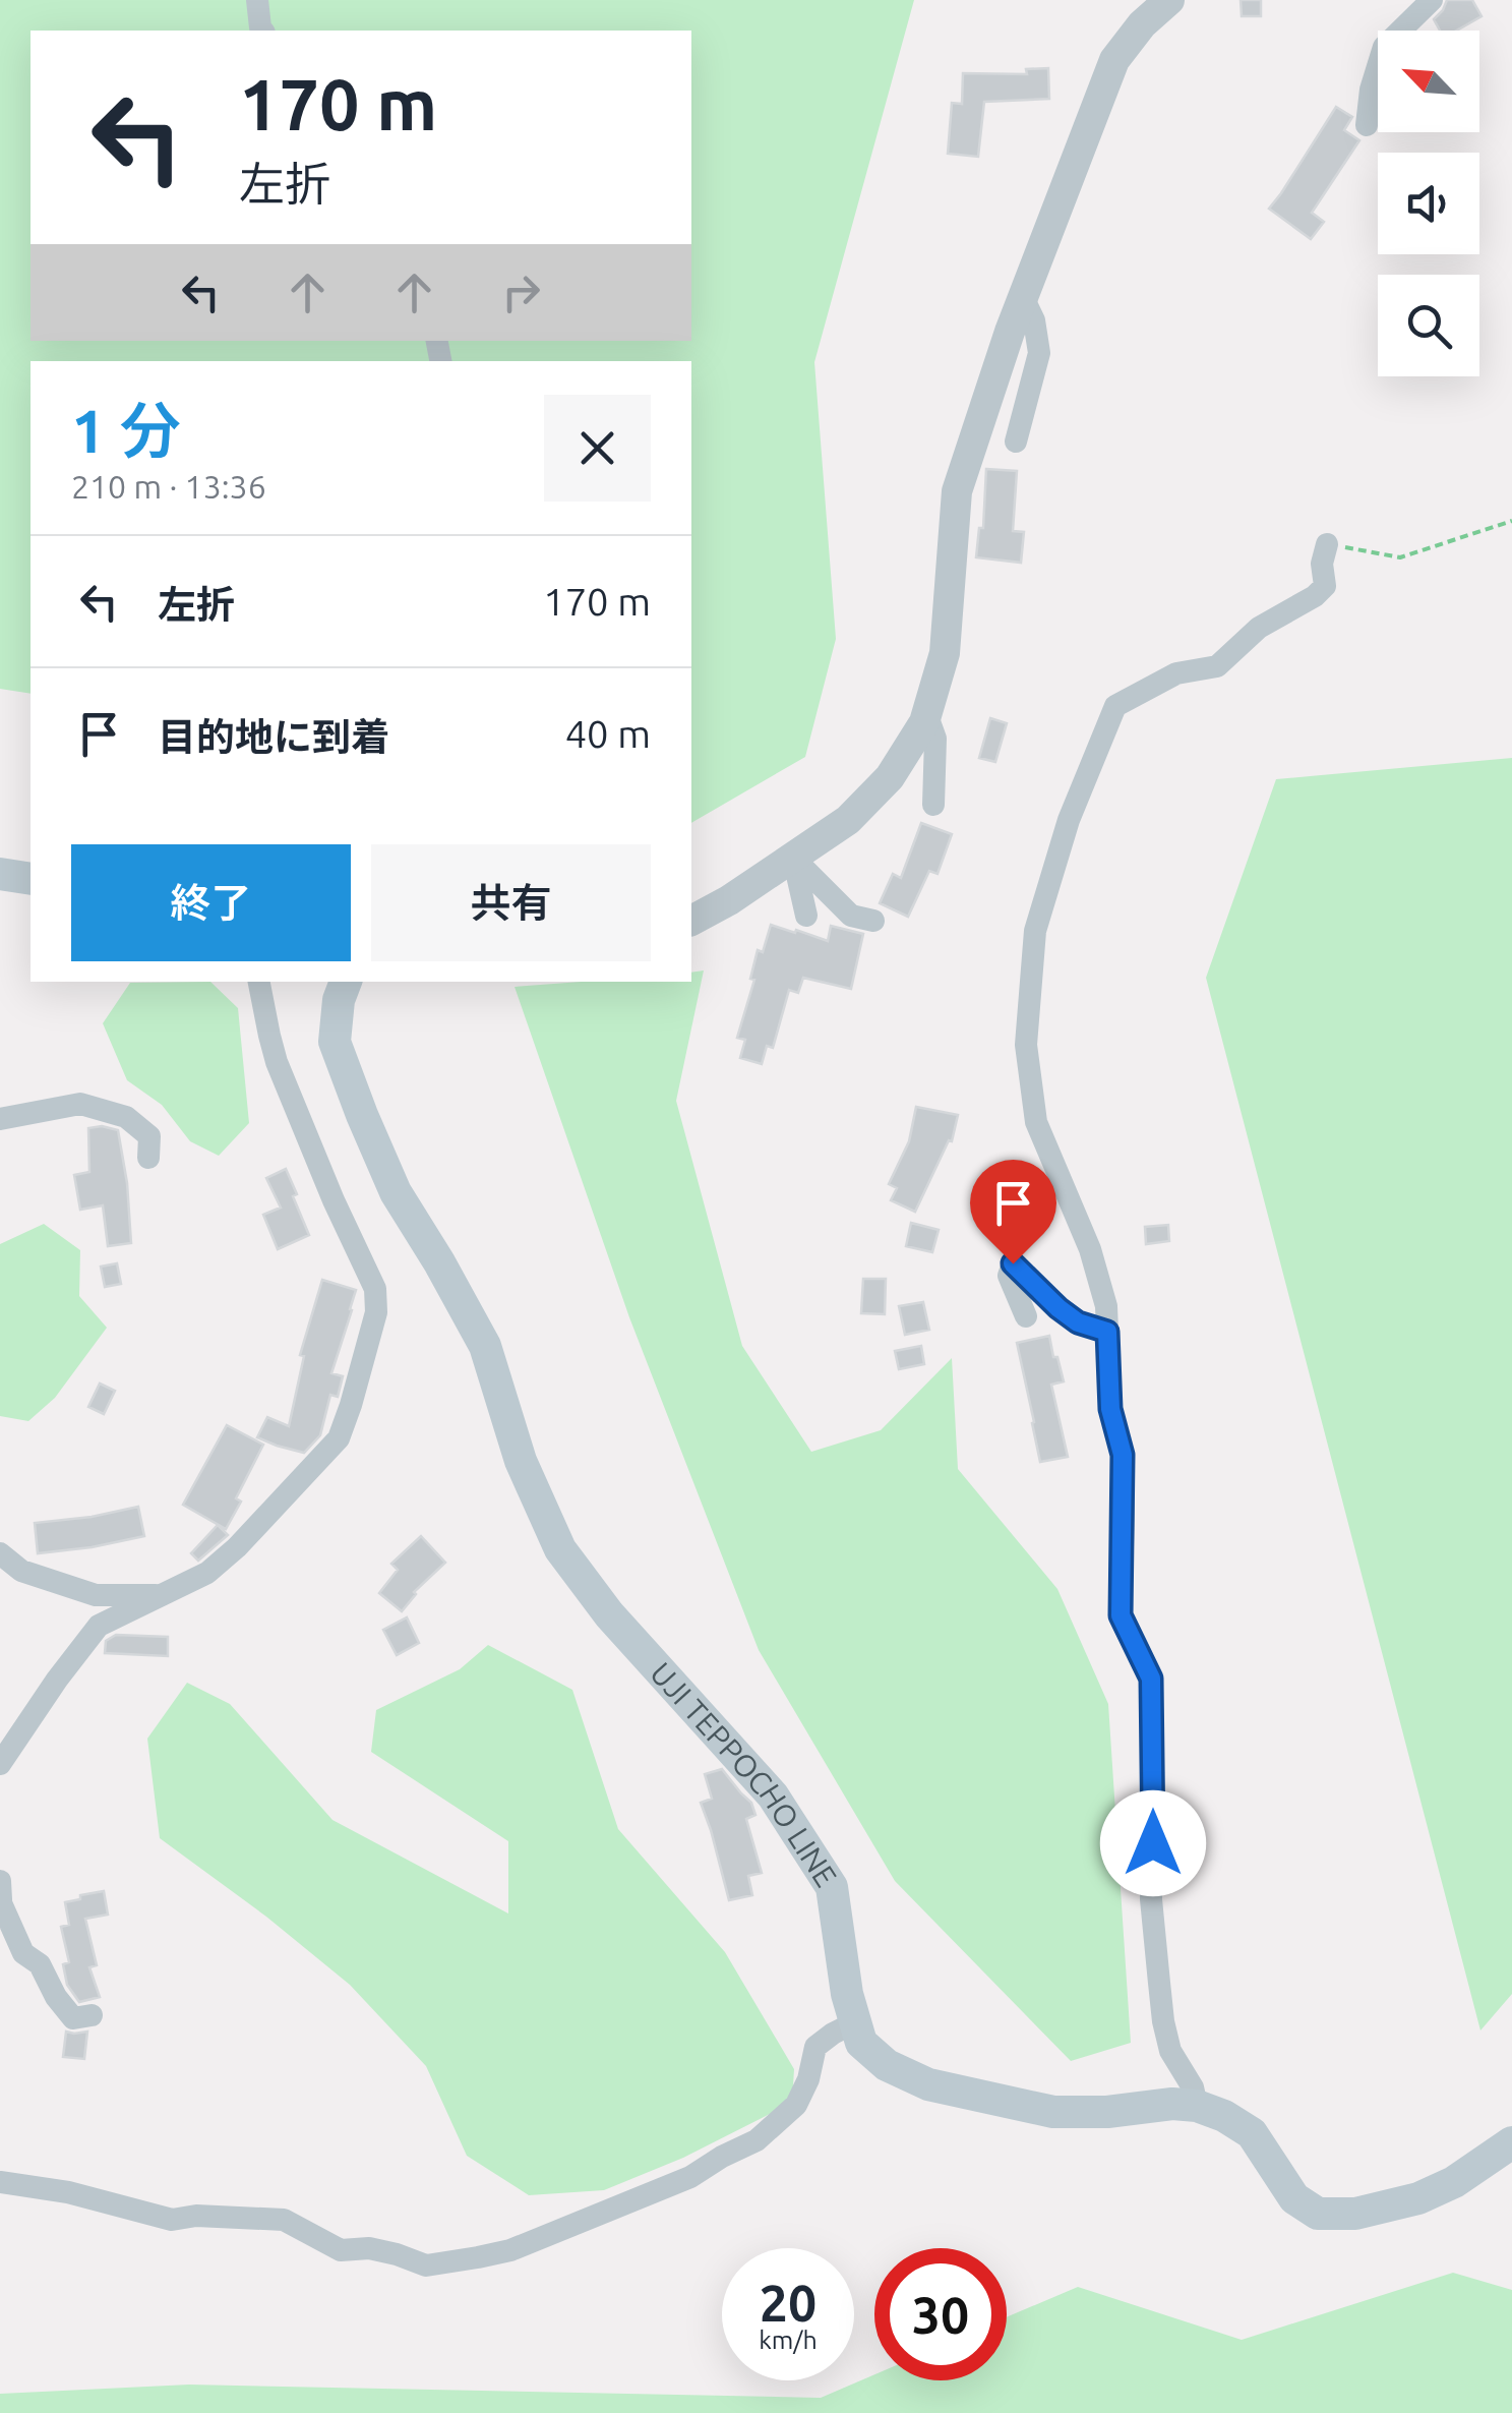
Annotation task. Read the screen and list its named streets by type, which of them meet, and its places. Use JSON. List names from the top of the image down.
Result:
{
  "streets": {
    "main road": ["UJI TEPPOCHO LINE"]
  },
  "north": "top left",
  "page": {
    "turn": ["170 m", "左折"],
    "heading": ["1 分", "210 m · 13:36"],
    "list": [
      {
        "name": "左折",
        "value": "170 m"
      },
      {
        "name": "目的地に到着",
        "value": "40 m"
      }
    ],
    "buttons": ["終了", "共有"],
    "speed": "20 km/h",
    "limit": "30"
  }
}
